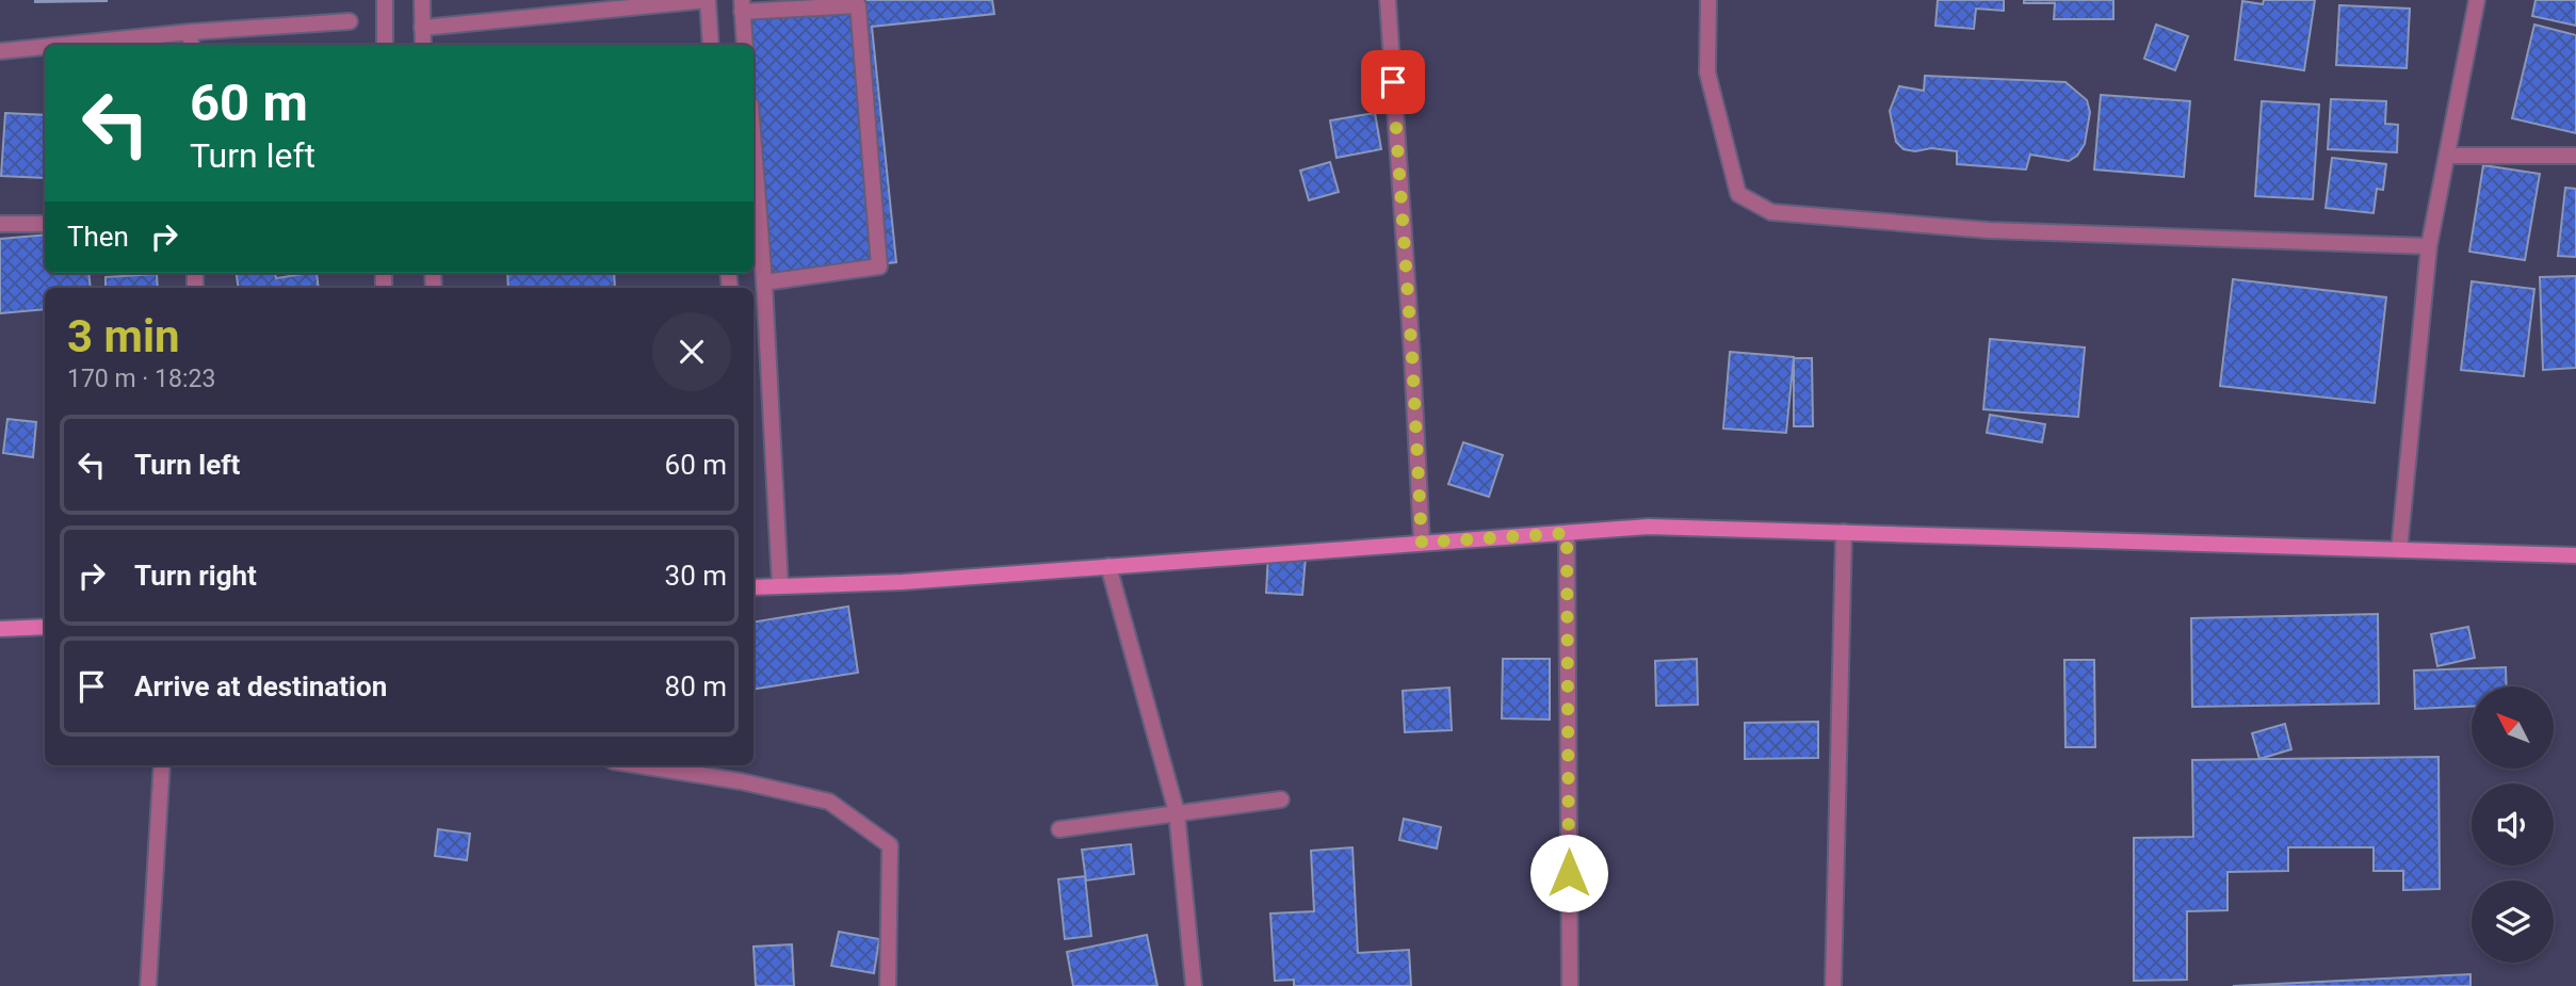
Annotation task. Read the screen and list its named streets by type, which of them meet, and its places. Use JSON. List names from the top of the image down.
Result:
{
  "north": "top left",
  "page": {
    "turn": ["60 m", "Turn left"],
    "then": "Then",
    "heading": ["3 min", "170 m · 18:23"],
    "list": [
      {
        "name": "Turn left",
        "value": "60 m"
      },
      {
        "name": "Turn right",
        "value": "30 m"
      },
      {
        "name": "Arrive at destination",
        "value": "80 m"
      }
    ]
  }
}
